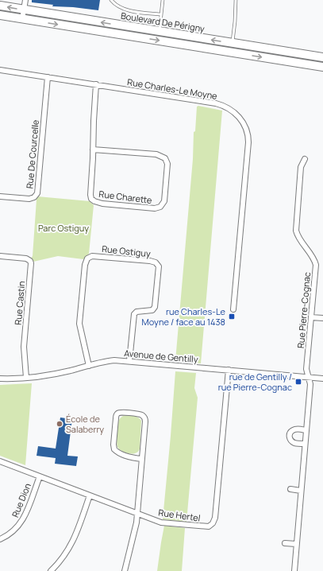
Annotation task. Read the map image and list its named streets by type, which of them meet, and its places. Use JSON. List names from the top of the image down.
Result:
{
  "streets": {
    "main road": ["Boulevard De Périgny"],
    "street": [
      "Rue Charles-Le Moyne",
      "Rue De Courcelle",
      "Rue Charette",
      "Rue Ostiguy",
      "Rue Castin",
      "Rue Pierre-Cognac",
      "Avenue de Gentilly",
      "Rue Dion",
      "Rue Hertel"
    ]
  },
  "crossings": [
    ["Rue Charles-Le Moyne", "Rue De Courcelle"],
    ["Rue Charles-Le Moyne", "Rue Charette"],
    ["Rue Ostiguy", "Avenue de Gentilly"],
    ["Rue Castin", "Avenue de Gentilly"],
    ["Rue Pierre-Cognac", "Avenue de Gentilly"],
    ["Avenue de Gentilly", "Rue Hertel"],
    ["Rue Dion", "Rue Hertel"]
  ],
  "parks": ["Parc Ostiguy"],
  "places": {
    "transit": ["rue Charles-Le Moyne / face au 1438", "rue de Gentilly / rue Pierre-Cognac"],
    "other": ["École de Salaberry"]
  }
}
